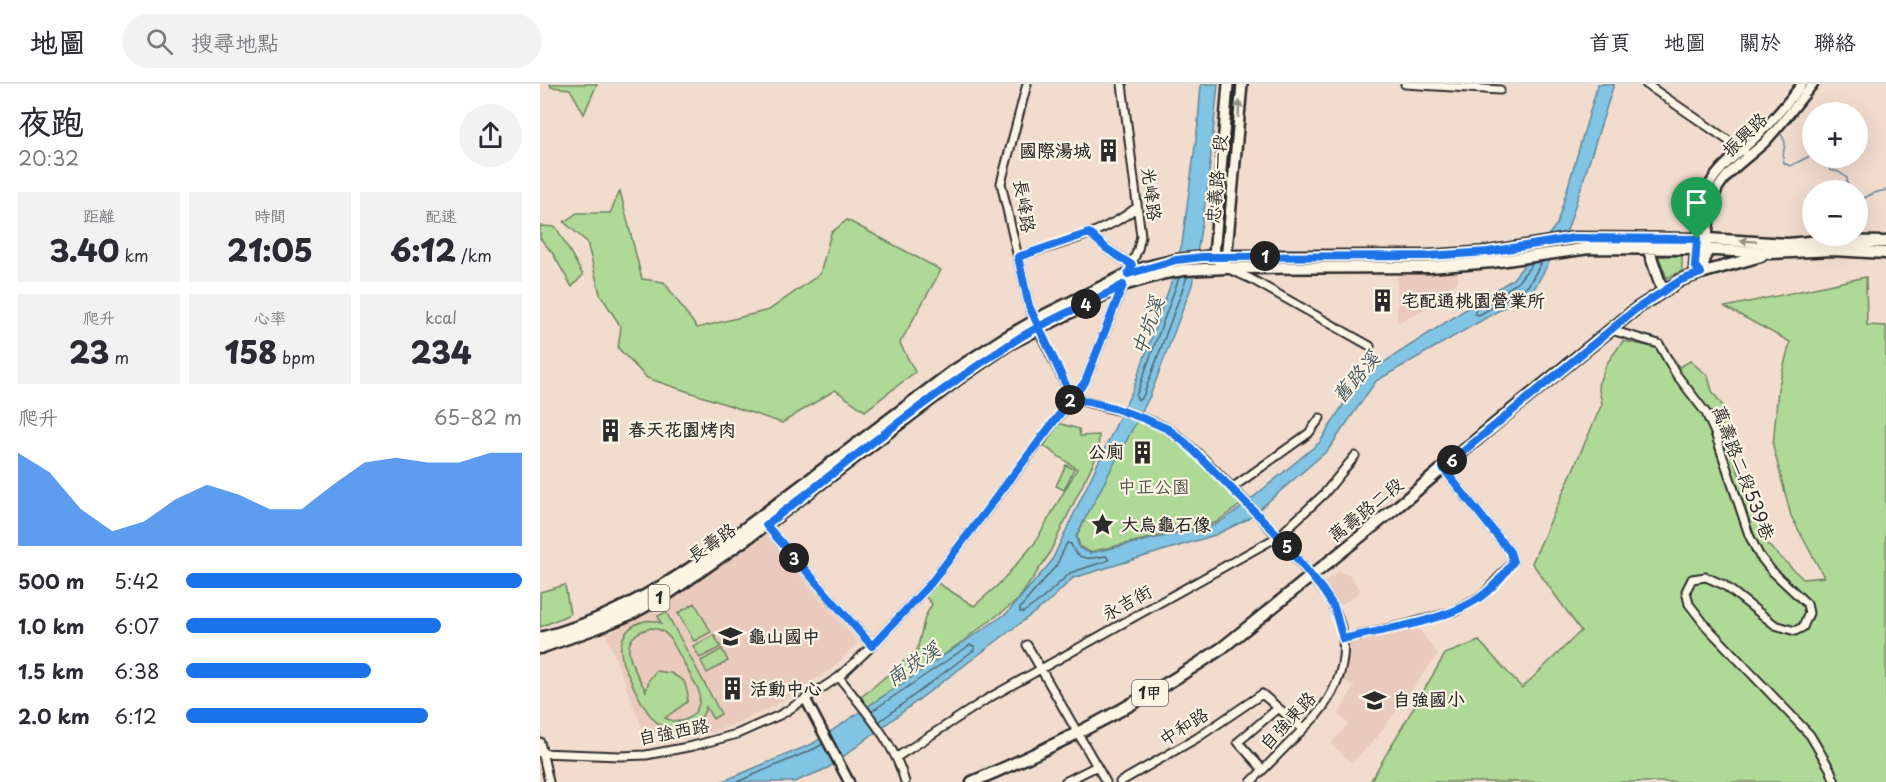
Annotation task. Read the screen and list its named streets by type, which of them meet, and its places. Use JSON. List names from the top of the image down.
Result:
{
  "streets": {
    "main road": [
      "忠義路一段",
      "萬壽路二段",
      "長壽路",
      "1",
      "1甲"
    ],
    "street": [
      "振興路",
      "光峰路",
      "長峰路",
      "萬壽路二段539巷",
      "永吉街",
      "自強東路",
      "中和路",
      "自強西路"
    ]
  },
  "crossings": [
    ["振興路", "1"],
    ["忠義路一段", "1"],
    ["光峰路", "長峰路"],
    ["光峰路", "長壽路"],
    ["光峰路", "自強東路"],
    ["光峰路", "自強西路"],
    ["長峰路", "長壽路"],
    ["長峰路", "自強東路"],
    ["萬壽路二段539巷", "萬壽路二段"],
    ["萬壽路二段", "1"],
    ["萬壽路二段", "自強東路"],
    ["長壽路", "1"],
    ["永吉街", "自強東路"]
  ],
  "water": ["中坑溪", "舊路溪", "南崁溪"],
  "parks": ["中正公園"],
  "places": {
    "building": [
      "國際湯城",
      "宅配通桃園營業所",
      "春天花園烤肉",
      "公廁",
      "活動中心"
    ],
    "place": ["大烏龜石像"],
    "school or university": ["龜山國中", "自強國小"]
  },
  "page": {
    "header": "地圖",
    "search": "搜尋地點",
    "nav": [
      "首頁",
      "地圖",
      "關於",
      "聯絡"
    ],
    "heading": ["夜跑", "20:32"],
    "map_buttons": ["+", "−"],
    "stats": [
      ["距離", "3.40 km"],
      ["時間", "21:05"],
      ["配速", "6:12 /km"],
      ["爬升", "23 m"],
      ["心率", "158 bpm"],
      ["kcal", "234"]
    ],
    "pins": [
      "1",
      "4",
      "2",
      "6",
      "5",
      "3"
    ],
    "chart": ["爬升", "65–82 m"],
    "list": [
      {
        "name": "500 m",
        "note": "5:42"
      },
      {
        "name": "1.0 km",
        "note": "6:07"
      },
      {
        "name": "1.5 km",
        "note": "6:38"
      },
      {
        "name": "2.0 km",
        "note": "6:12"
      }
    ]
  }
}
